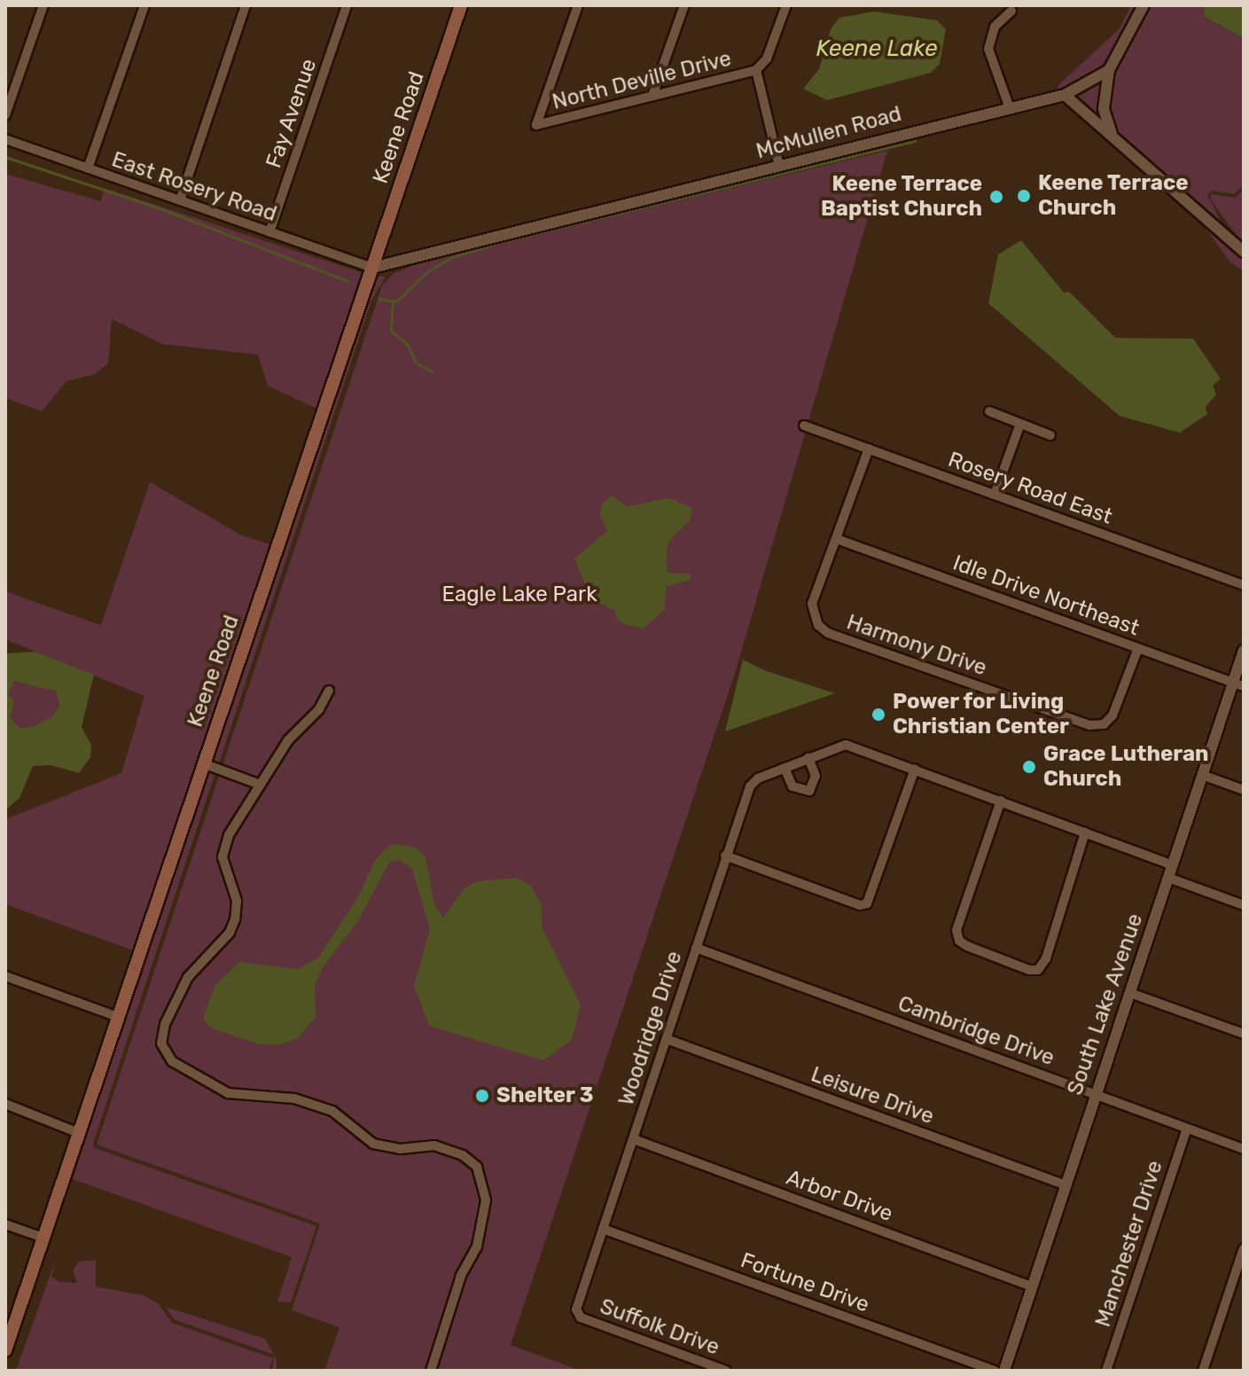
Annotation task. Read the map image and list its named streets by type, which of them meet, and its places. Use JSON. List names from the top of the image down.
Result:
{
  "streets": {
    "main road": ["Keene Road"],
    "street": [
      "North Deville Drive",
      "Fay Avenue",
      "McMullen Road",
      "East Rosery Road",
      "Rosery Road East",
      "Idle Drive Northeast",
      "Harmony Drive",
      "South Lake Avenue",
      "Woodridge Drive",
      "Cambridge Drive",
      "Leisure Drive",
      "Arbor Drive",
      "Manchester Drive",
      "Fortune Drive",
      "Suffolk Drive"
    ]
  },
  "crossings": [
    ["Fay Avenue", "East Rosery Road"],
    ["Keene Road", "McMullen Road"],
    ["Keene Road", "East Rosery Road"],
    ["McMullen Road", "East Rosery Road"],
    ["Rosery Road East", "Harmony Drive"],
    ["Idle Drive Northeast", "Harmony Drive"],
    ["Idle Drive Northeast", "South Lake Avenue"],
    ["South Lake Avenue", "Woodridge Drive"],
    ["South Lake Avenue", "Cambridge Drive"],
    ["South Lake Avenue", "Leisure Drive"],
    ["South Lake Avenue", "Arbor Drive"],
    ["Woodridge Drive", "Cambridge Drive"],
    ["Woodridge Drive", "Leisure Drive"],
    ["Woodridge Drive", "Arbor Drive"],
    ["Woodridge Drive", "Fortune Drive"],
    ["Woodridge Drive", "Suffolk Drive"],
    ["Cambridge Drive", "Manchester Drive"]
  ],
  "water": ["Keene Lake"],
  "parks": ["Eagle Lake Park"],
  "places": [
    "Keene Terrace Church",
    "Keene Terrace Baptist Church",
    "Power for Living Christian Center",
    "Grace Lutheran Church",
    "Shelter 3"
  ]
}
